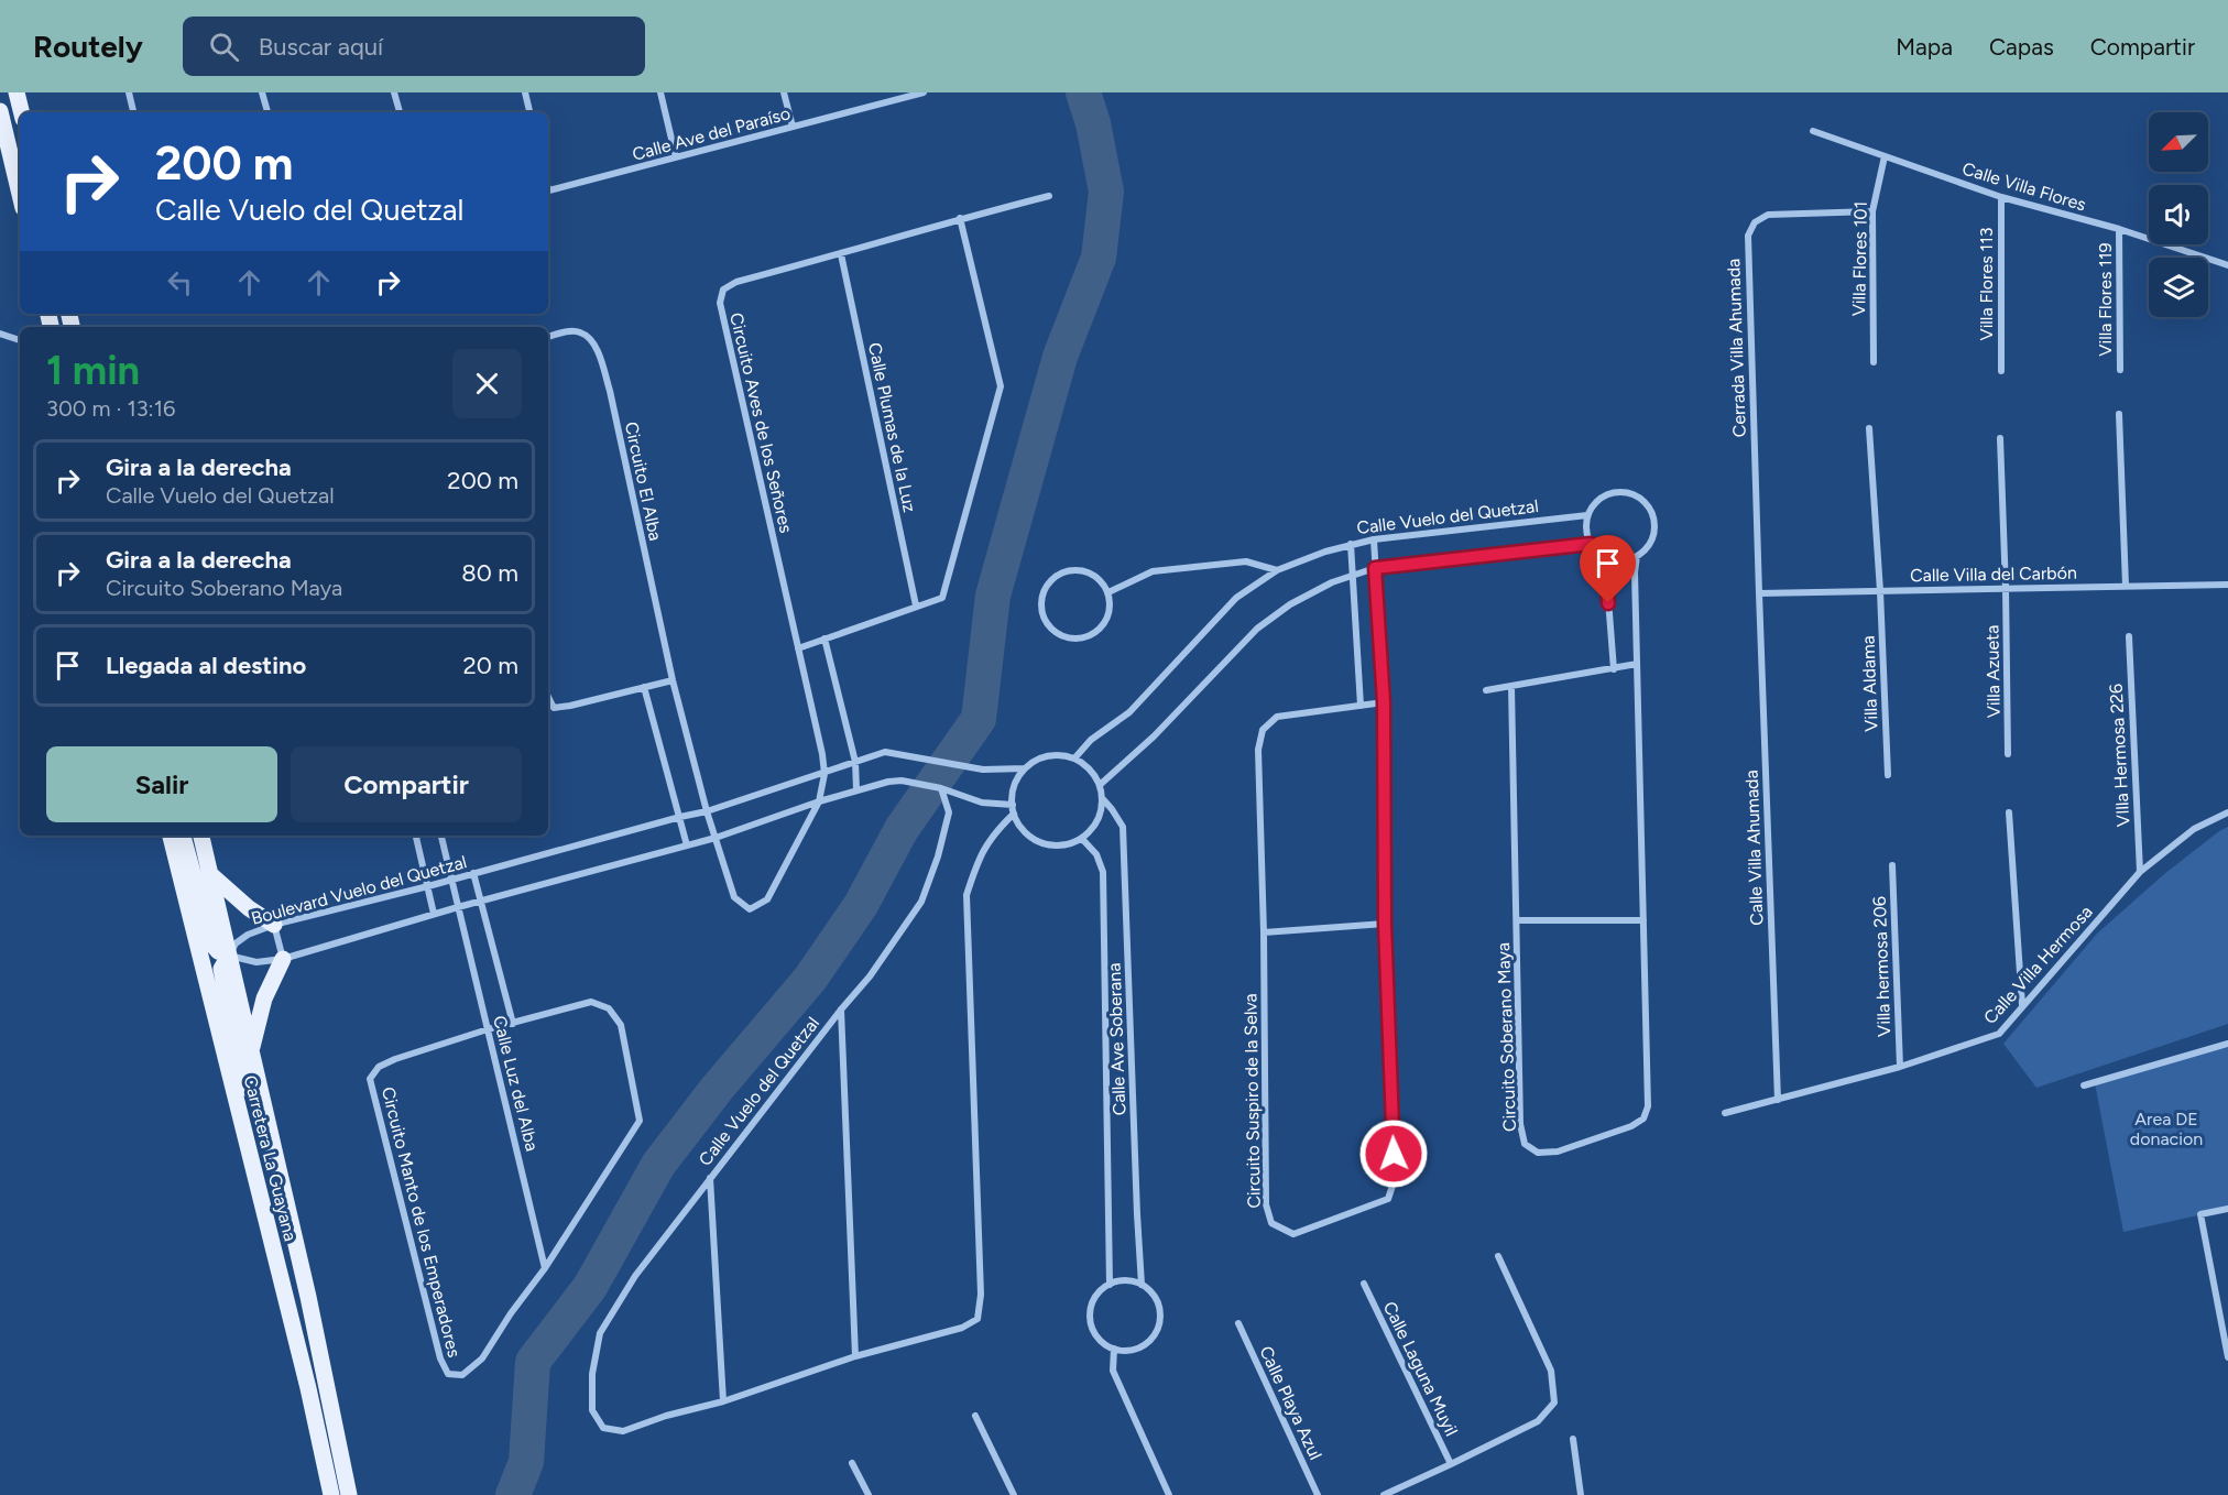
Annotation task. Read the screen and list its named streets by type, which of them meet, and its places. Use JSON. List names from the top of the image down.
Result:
{
  "streets": {
    "main road": ["Carretera La Guayana"],
    "street": [
      "Calle Ave del Paraíso",
      "Calle Villa Flores",
      "Villa Flores 101",
      "Villa Flores 113",
      "Villa Flores 119",
      "Cerrada Villa Ahumada",
      "Circuito Aves de los Señores",
      "Calle Plumas de la Luz",
      "Circuito El Alba",
      "Calle Vuelo del Quetzal",
      "Calle Villa del Carbón",
      "Villa Azueta",
      "Villa Aldama",
      "VIlla Hermosa 226",
      "Calle Villa Ahumada",
      "Boulevard Vuelo del Quetzal",
      "Calle Villa Hermosa",
      "Villa hermosa 206",
      "Circuito Soberano Maya",
      "Calle Ave Soberana",
      "Calle Luz del Alba",
      "Circuito Suspiro de la Selva",
      "Circuito Manto de los Emperadores",
      "Calle Laguna Muyil",
      "Calle Playa Azul"
    ]
  },
  "crossings": [
    ["Calle Villa Flores", "Villa Flores 101"],
    ["Calle Villa Flores", "Villa Flores 113"],
    ["Calle Villa Flores", "Villa Flores 119"],
    ["Villa Flores 101", "Cerrada Villa Ahumada"],
    ["Cerrada Villa Ahumada", "Calle Villa del Carbón"],
    ["Cerrada Villa Ahumada", "Calle Villa Ahumada"],
    ["Circuito Aves de los Señores", "Calle Plumas de la Luz"],
    ["Circuito Aves de los Señores", "Boulevard Vuelo del Quetzal"],
    ["Circuito El Alba", "Boulevard Vuelo del Quetzal"],
    ["Calle Vuelo del Quetzal", "Boulevard Vuelo del Quetzal"],
    ["Calle Vuelo del Quetzal", "Circuito Soberano Maya"],
    ["Calle Vuelo del Quetzal", "Calle Ave Soberana"],
    ["Calle Vuelo del Quetzal", "Circuito Suspiro de la Selva"],
    ["Calle Villa del Carbón", "Villa Azueta"],
    ["Calle Villa del Carbón", "Villa Aldama"],
    ["Calle Villa del Carbón", "Calle Villa Ahumada"],
    ["VIlla Hermosa 226", "Calle Villa Hermosa"],
    ["Calle Villa Ahumada", "Calle Villa Hermosa"],
    ["Boulevard Vuelo del Quetzal", "Calle Ave Soberana"],
    ["Boulevard Vuelo del Quetzal", "Calle Luz del Alba"],
    ["Boulevard Vuelo del Quetzal", "Carretera La Guayana"],
    ["Calle Villa Hermosa", "Villa hermosa 206"],
    ["Calle Luz del Alba", "Circuito Manto de los Emperadores"]
  ],
  "parks": ["Area DE donacion"],
  "north": "bottom left",
  "page": {
    "header": "Routely",
    "search": "Buscar aquí",
    "nav": ["Mapa", "Capas", "Compartir"],
    "turn": ["200 m", "Calle Vuelo del Quetzal"],
    "heading": ["1 min", "300 m · 13:16"],
    "list": [
      {
        "name": "Gira a la derecha",
        "note": "Calle Vuelo del Quetzal",
        "value": "200 m"
      },
      {
        "name": "Gira a la derecha",
        "note": "Circuito Soberano Maya",
        "value": "80 m"
      },
      {
        "name": "Llegada al destino",
        "value": "20 m"
      }
    ],
    "buttons": ["Salir", "Compartir"]
  }
}
